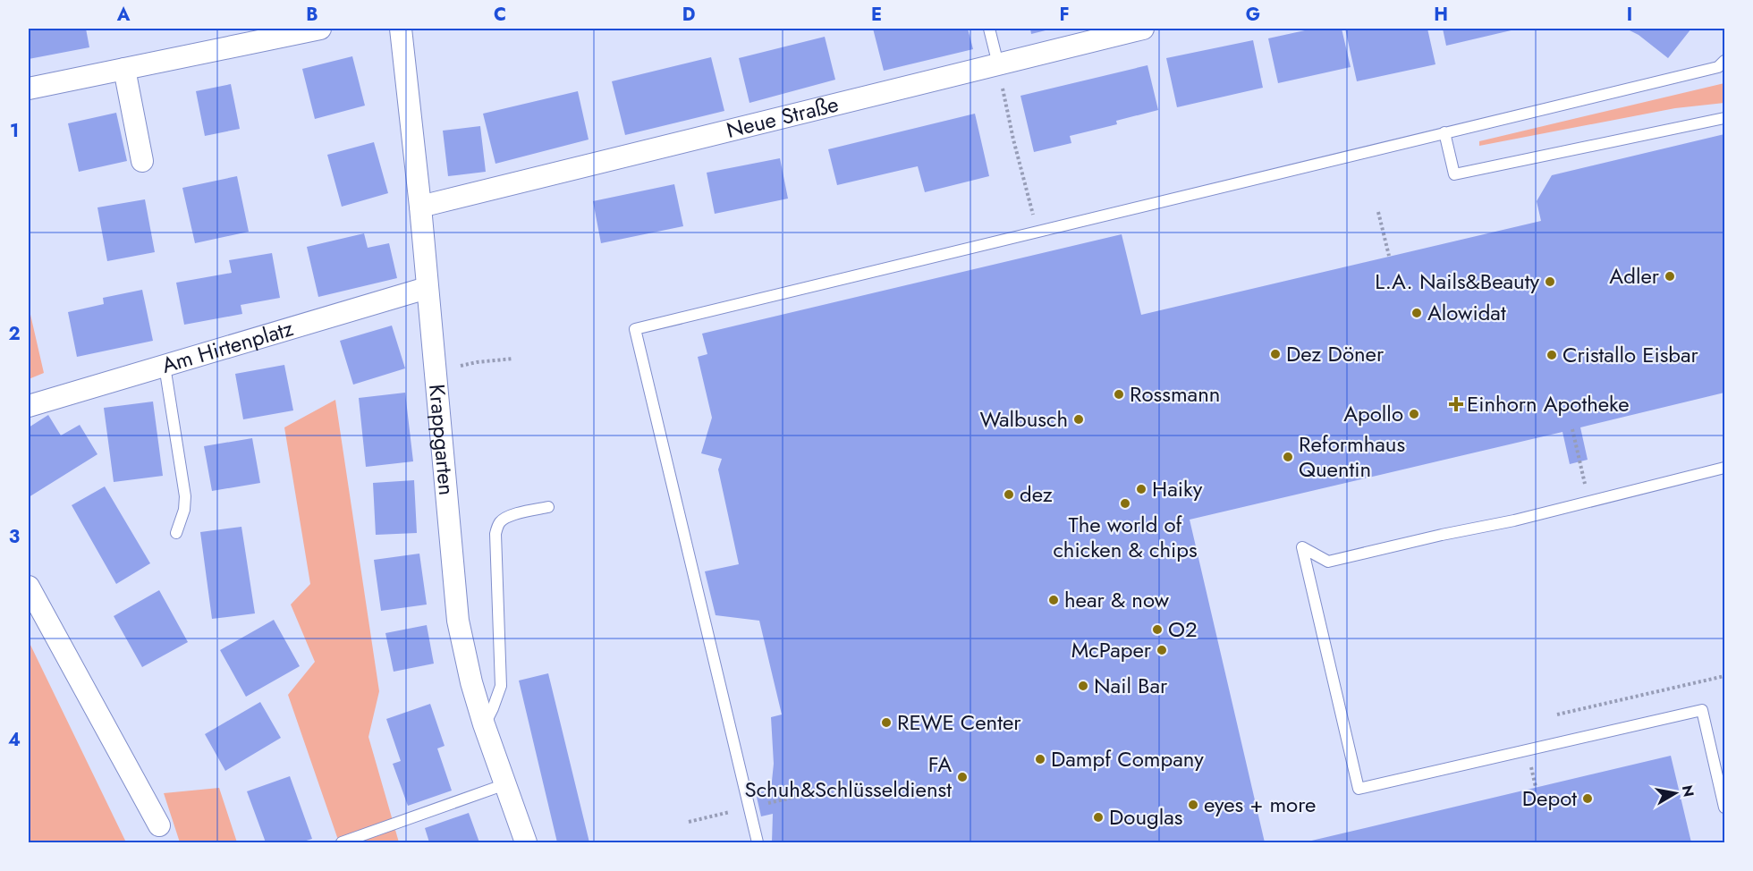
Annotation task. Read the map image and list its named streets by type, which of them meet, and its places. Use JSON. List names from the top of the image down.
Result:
{
  "streets": {
    "street": ["Neue Straße", "Am Hirtenplatz", "Krappgarten"]
  },
  "crossings": [
    ["Neue Straße", "Krappgarten"],
    ["Am Hirtenplatz", "Krappgarten"]
  ],
  "places": {
    "other": [
      "Adler",
      "L.A. Nails&Beauty",
      "Alowidat",
      "Dez Döner",
      "Cristallo Eisbar",
      "Rossmann",
      "Apollo",
      "Walbusch",
      "Reformhaus Quentin",
      "Haiky",
      "dez",
      "The world of chicken & chips",
      "hear & now",
      "O2",
      "McPaper",
      "Nail Bar",
      "REWE Center",
      "Dampf Company",
      "FA Schuh&Schlüsseldienst",
      "Depot",
      "eyes + more",
      "Douglas"
    ],
    "health": ["Einhorn Apotheke"]
  },
  "north": "right",
  "grid": {
    "columns": [
      "A",
      "B",
      "C",
      "D",
      "E",
      "F",
      "G",
      "H",
      "I"
    ],
    "rows": [
      "1",
      "2",
      "3",
      "4"
    ]
  }
}
